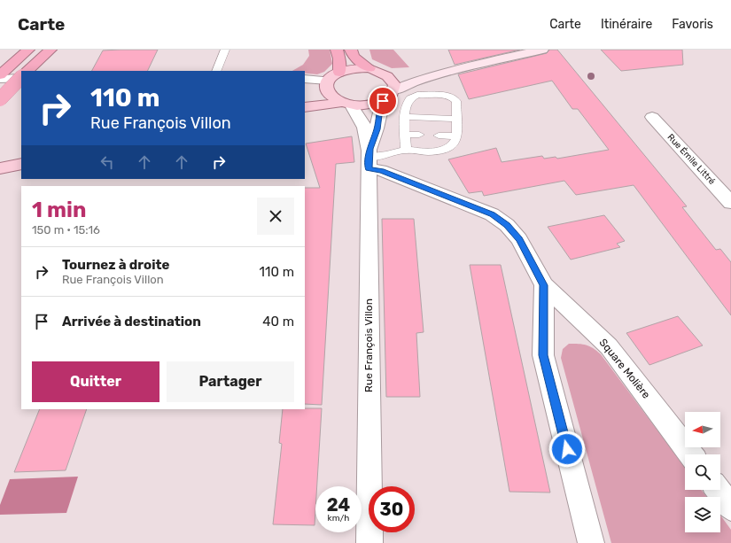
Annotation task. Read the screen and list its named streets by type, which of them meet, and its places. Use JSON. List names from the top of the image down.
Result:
{
  "streets": {
    "street": ["Rue Émile Littré", "Rue François Villon", "Square Molière"]
  },
  "crossings": [
    ["Rue François Villon", "Square Molière"]
  ],
  "north": "left",
  "page": {
    "header": "Carte",
    "nav": ["Carte", "Itinéraire", "Favoris"],
    "turn": ["110 m", "Rue François Villon"],
    "heading": ["1 min", "150 m · 15:16"],
    "list": [
      {
        "name": "Tournez à droite",
        "note": "Rue François Villon",
        "value": "110 m"
      },
      {
        "name": "Arrivée à destination",
        "value": "40 m"
      }
    ],
    "buttons": ["Quitter", "Partager"],
    "speed": "24 km/h",
    "limit": "30"
  }
}
